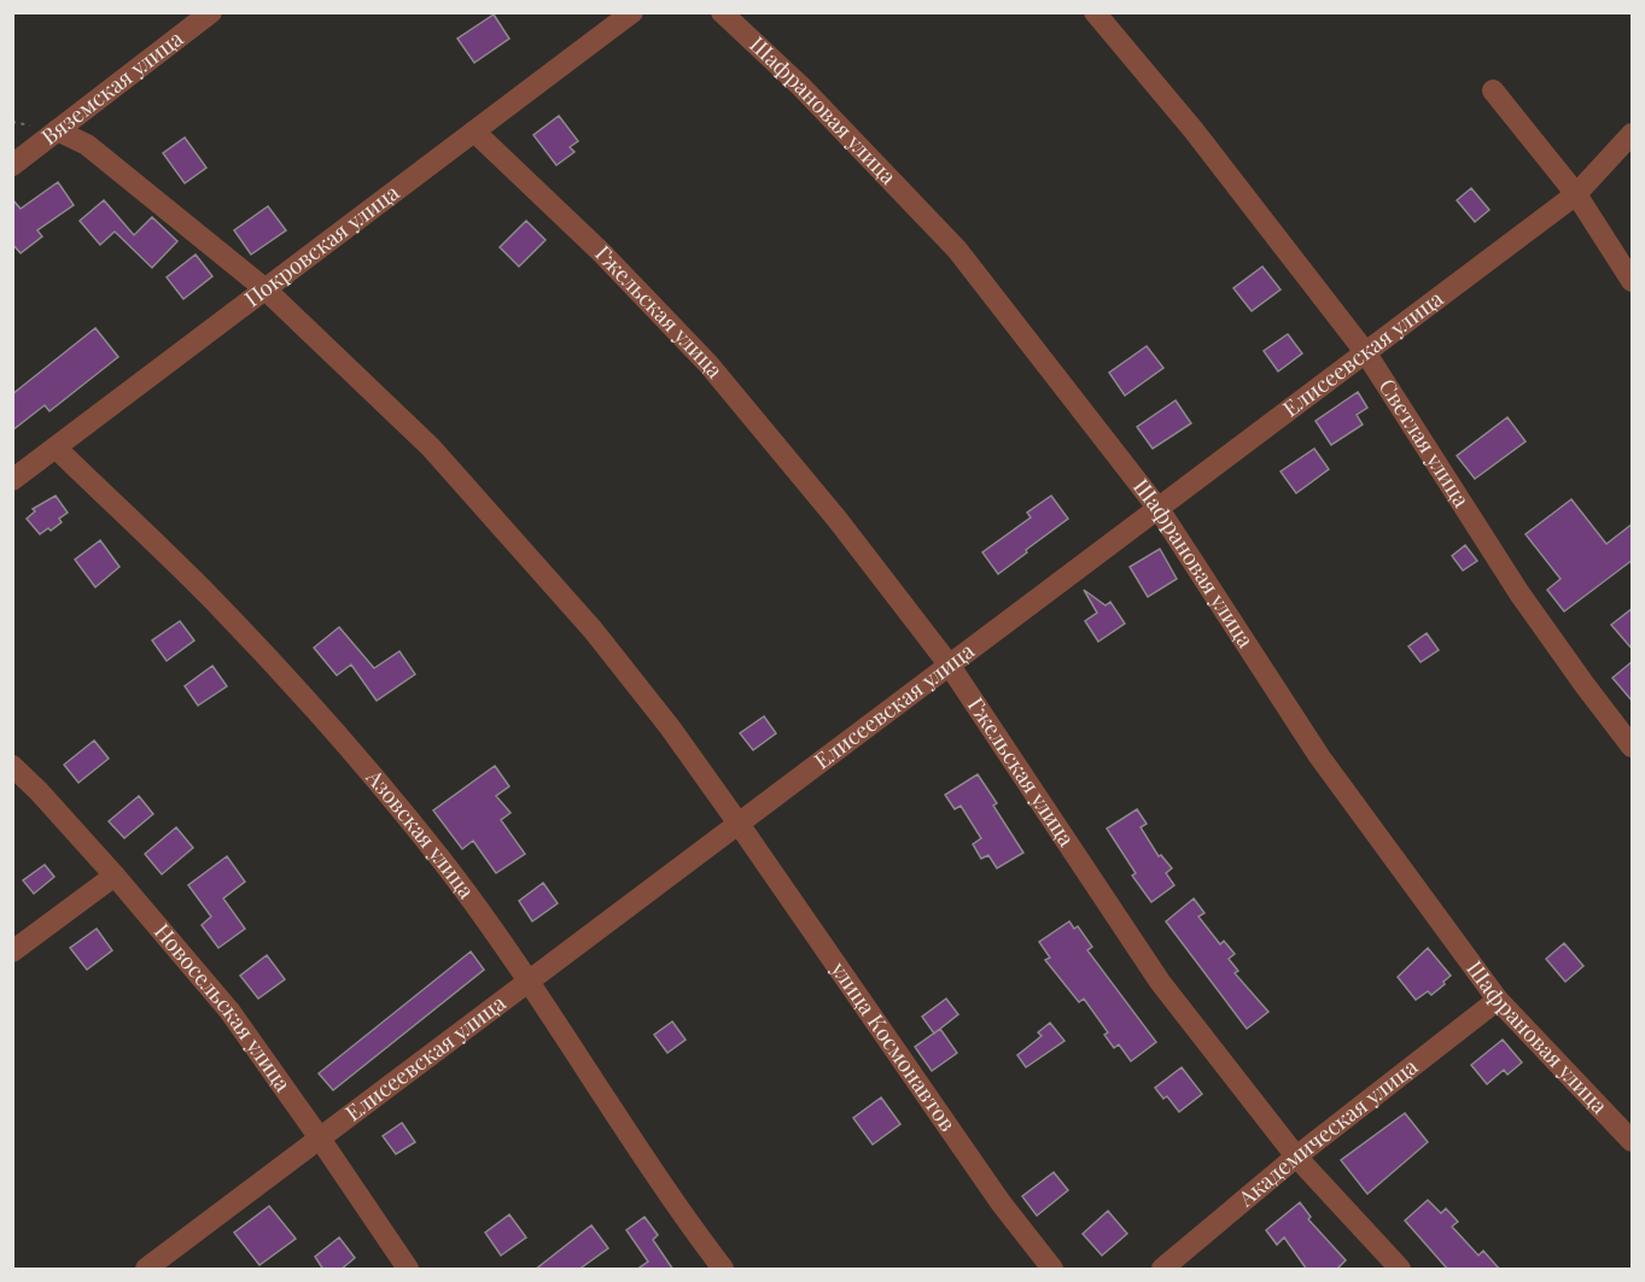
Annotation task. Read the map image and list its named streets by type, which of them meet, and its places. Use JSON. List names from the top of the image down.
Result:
{
  "streets": {
    "street": [
      "Вяземская улица",
      "Шафрановая улица",
      "Покровская улица",
      "Гжельская улица",
      "Елисеевская улица",
      "Светлая улица",
      "Азовская улица",
      "Новосельская улица",
      "улица Космонавтов",
      "Академическая улица"
    ]
  },
  "crossings": [
    ["Вяземская улица", "улица Космонавтов"],
    ["Шафрановая улица", "Елисеевская улица"],
    ["Шафрановая улица", "Академическая улица"],
    ["Покровская улица", "Гжельская улица"],
    ["Покровская улица", "Азовская улица"],
    ["Покровская улица", "улица Космонавтов"],
    ["Гжельская улица", "Елисеевская улица"],
    ["Гжельская улица", "Академическая улица"],
    ["Елисеевская улица", "Светлая улица"],
    ["Елисеевская улица", "Азовская улица"],
    ["Елисеевская улица", "Новосельская улица"],
    ["Елисеевская улица", "улица Космонавтов"]
  ]
}
